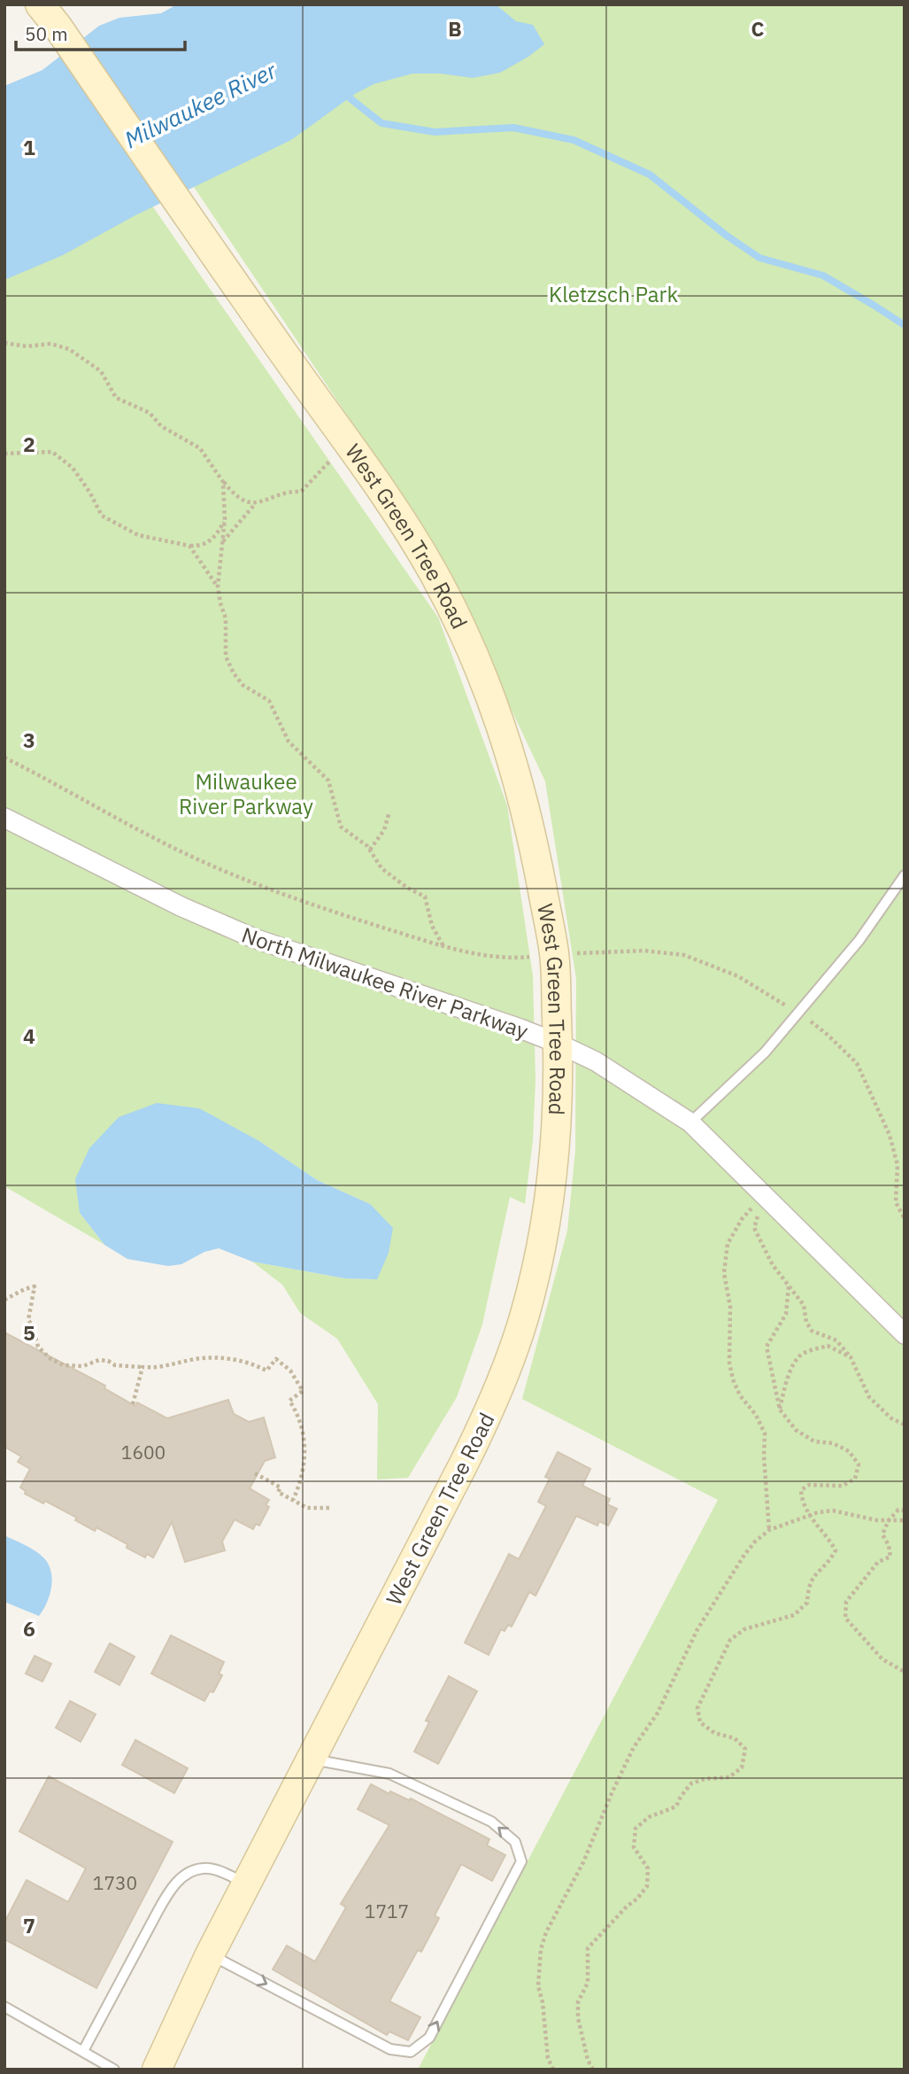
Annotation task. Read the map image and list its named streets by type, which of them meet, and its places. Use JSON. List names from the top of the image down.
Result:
{
  "streets": {
    "street": ["West Green Tree Road", "North Milwaukee River Parkway"]
  },
  "crossings": [
    ["West Green Tree Road", "North Milwaukee River Parkway"]
  ],
  "water": ["Milwaukee River"],
  "parks": ["Kletzsch Park", "Milwaukee River Parkway"],
  "house_numbers": ["1600", "1730", "1717"],
  "scale_bar": "50 m",
  "grid": {
    "columns": ["B", "C"],
    "rows": [
      "1",
      "2",
      "3",
      "4",
      "5",
      "6",
      "7"
    ]
  }
}
